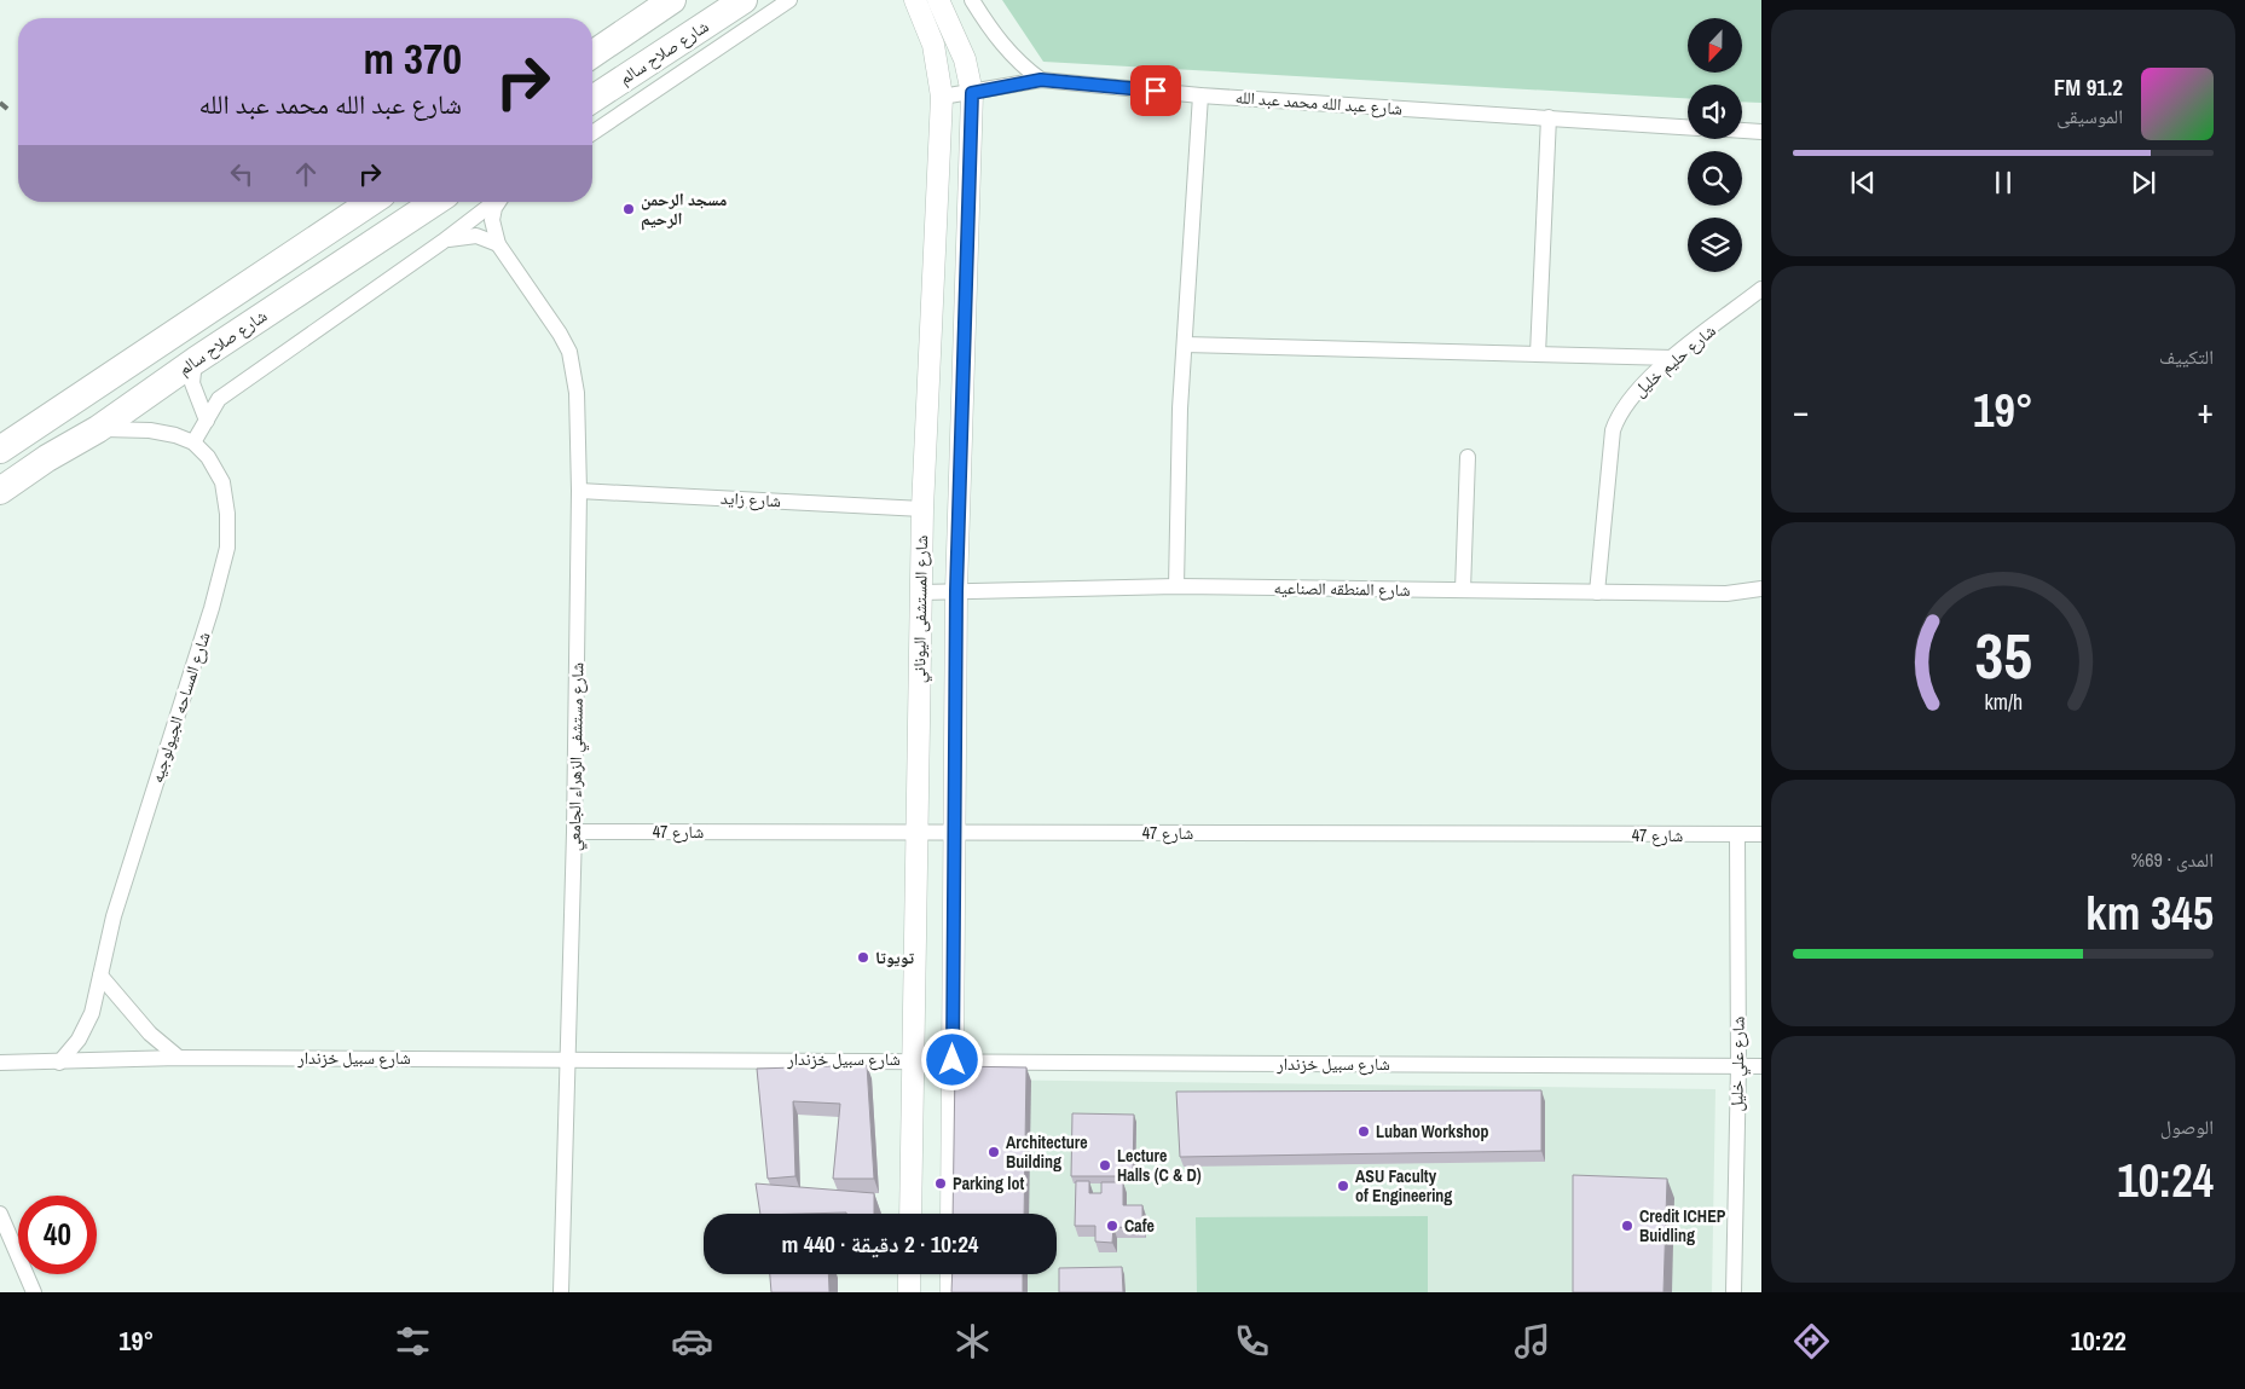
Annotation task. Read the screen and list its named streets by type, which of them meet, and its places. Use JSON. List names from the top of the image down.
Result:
{
  "streets": {
    "highway": ["شارع صلاح سالم"],
    "street": [
      "شارع عبد الله محمد عبد الله",
      "شارع حليم خليل",
      "شارع زايد",
      "شارع المنطقه الصناعيه",
      "شارع المستشفى اليوناني",
      "شارع المساحه الجيولوجيه",
      "شارع مستشفي الزهراء الجامعي",
      "شارع 47",
      "شارع سبيل خزندار",
      "شارع علي خليل"
    ]
  },
  "crossings": [
    ["شارع عبد الله محمد عبد الله", "شارع المستشفى اليوناني"],
    ["شارع حليم خليل", "شارع المنطقه الصناعيه"],
    ["شارع زايد", "شارع المستشفى اليوناني"],
    ["شارع زايد", "شارع مستشفي الزهراء الجامعي"],
    ["شارع المنطقه الصناعيه", "شارع المستشفى اليوناني"],
    ["شارع المستشفى اليوناني", "شارع 47"],
    ["شارع المستشفى اليوناني", "شارع سبيل خزندار"],
    ["شارع المساحه الجيولوجيه", "شارع سبيل خزندار"],
    ["شارع مستشفي الزهراء الجامعي", "شارع 47"],
    ["شارع مستشفي الزهراء الجامعي", "شارع سبيل خزندار"],
    ["شارع 47", "شارع علي خليل"],
    ["شارع سبيل خزندار", "شارع علي خليل"]
  ],
  "places": [
    "مسجد الرحمن الرحيم",
    "تويوتا",
    "Luban Workshop",
    "Architecture Building",
    "Lecture Halls (C & D)",
    "Parking lot",
    "ASU Faculty of Engineering",
    "Cafe",
    "Credit ICHEP Buidling"
  ],
  "north": "bottom",
  "page": {
    "turn": ["370 m", "شارع عبد الله محمد عبد الله"],
    "song": ["91.2 FM", "الموسيقى"],
    "tile": [
      "التكييف",
      ["المدى · 69%", "345 km"],
      ["الوصول", "10:24"]
    ],
    "heat": ["−", "19°", "+"],
    "limit": "40",
    "trip": "10:24 · 2 دقيقة · 440 m",
    "tabs": ["10:22", "19°"],
    "gauge": ["35", "km/h"]
  }
}
